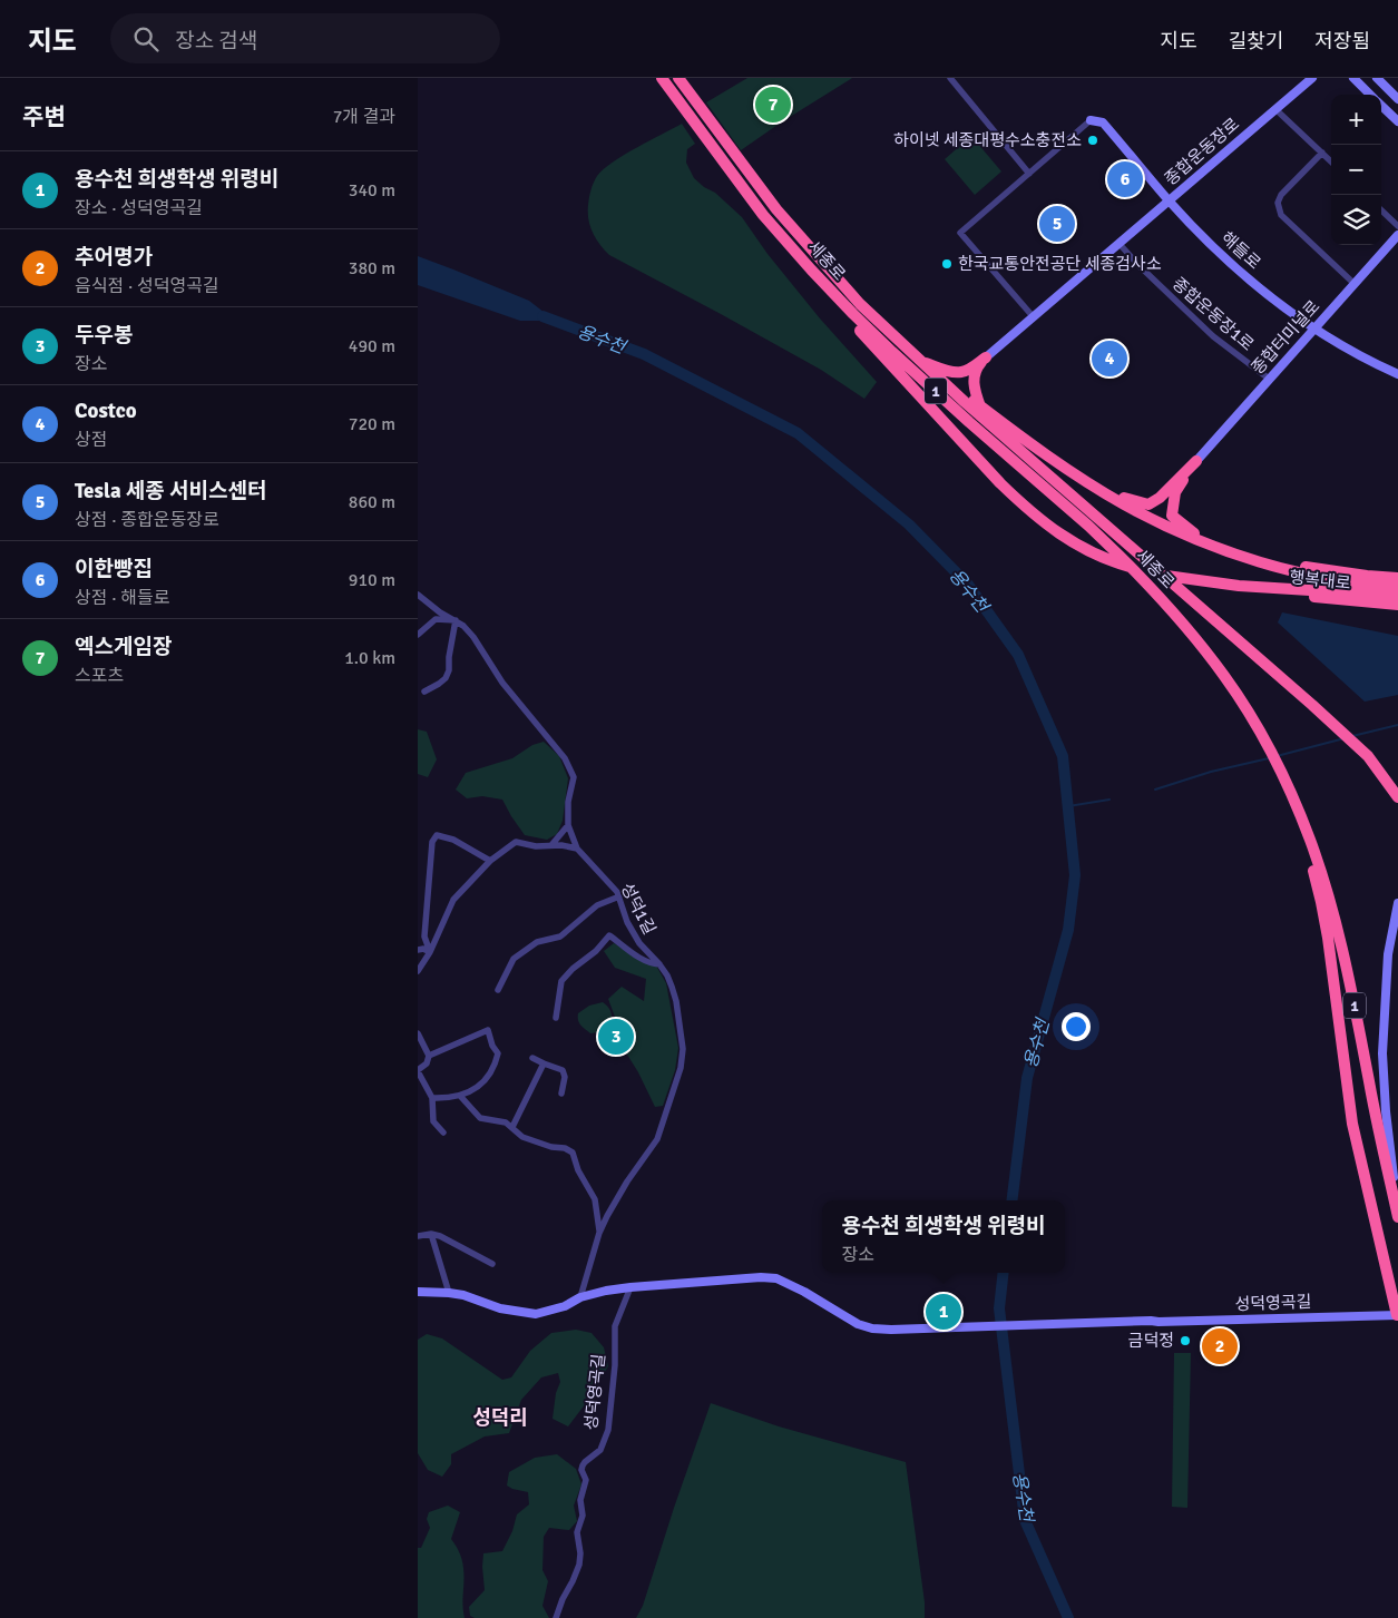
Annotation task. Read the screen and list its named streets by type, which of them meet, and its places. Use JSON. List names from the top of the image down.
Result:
{
  "streets": {
    "highway": ["세종로", "1", "행복대로"],
    "street": [
      "종합운동장로",
      "해들로",
      "종합운동장1로",
      "종합터미널로",
      "성덕1길",
      "성덕영곡길"
    ]
  },
  "crossings": [
    ["종합운동장로", "해들로"],
    ["종합운동장로", "종합운동장1로"],
    ["해들로", "종합터미널로"],
    ["종합운동장1로", "종합터미널로"]
  ],
  "districts": ["성덕리"],
  "water": ["용수천"],
  "places": ["하이넷 세종대평수소충전소", "한국교통안전공단 세종검사소", "금덕정"],
  "page": {
    "header": "지도",
    "search": "장소 검색",
    "nav": ["지도", "길찾기", "저장됨"],
    "heading": ["주변", "7개 결과"],
    "pins": [
      "7",
      "6",
      "5",
      "4",
      "3",
      "1",
      "2"
    ],
    "map_buttons": ["+", "−"],
    "list": [
      {
        "mark": "1",
        "name": "용수천 희생학생 위령비",
        "note": "장소 · 성덕영곡길",
        "value": "340 m"
      },
      {
        "mark": "2",
        "name": "추어명가",
        "note": "음식점 · 성덕영곡길",
        "value": "380 m"
      },
      {
        "mark": "3",
        "name": "두우봉",
        "note": "장소",
        "value": "490 m"
      },
      {
        "mark": "4",
        "name": "Costco",
        "note": "상점",
        "value": "720 m"
      },
      {
        "mark": "5",
        "name": "Tesla 세종 서비스센터",
        "note": "상점 · 종합운동장로",
        "value": "860 m"
      },
      {
        "mark": "6",
        "name": "이한빵집",
        "note": "상점 · 해들로",
        "value": "910 m"
      },
      {
        "mark": "7",
        "name": "엑스게임장",
        "note": "스포츠",
        "value": "1.0 km"
      }
    ],
    "popup": ["용수천 희생학생 위령비", "장소"]
  }
}
